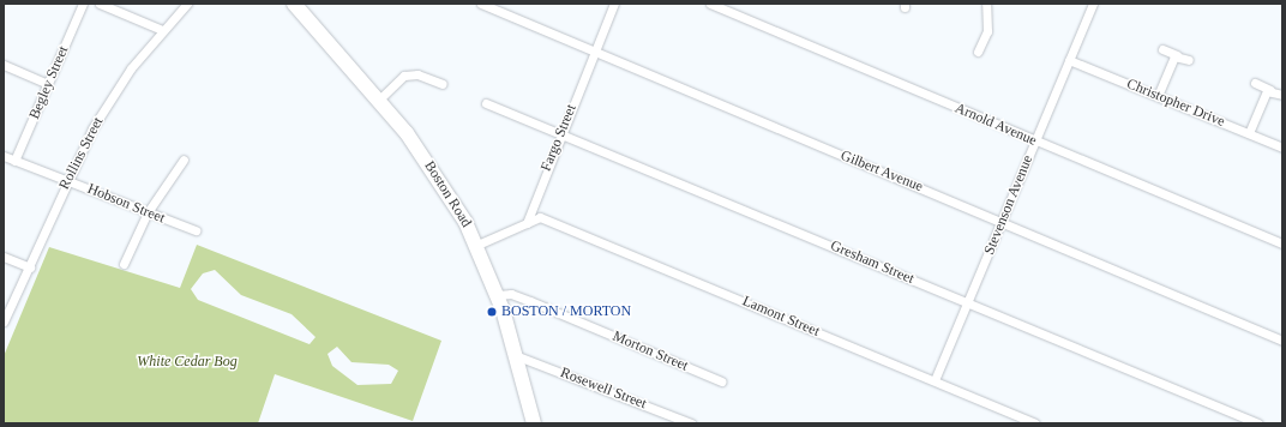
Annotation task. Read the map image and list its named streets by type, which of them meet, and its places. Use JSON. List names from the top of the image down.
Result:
{
  "streets": {
    "main road": ["Boston Road"],
    "street": [
      "Begley Street",
      "Christopher Drive",
      "Arnold Avenue",
      "Fargo Street",
      "Rollins Street",
      "Gilbert Avenue",
      "Hobson Street",
      "Stevenson Avenue",
      "Gresham Street",
      "Lamont Street",
      "Morton Street",
      "Rosewell Street"
    ]
  },
  "crossings": [
    ["Begley Street", "Hobson Street"],
    ["Christopher Drive", "Stevenson Avenue"],
    ["Arnold Avenue", "Stevenson Avenue"],
    ["Fargo Street", "Gilbert Avenue"],
    ["Fargo Street", "Gresham Street"],
    ["Fargo Street", "Lamont Street"],
    ["Rollins Street", "Hobson Street"],
    ["Gilbert Avenue", "Stevenson Avenue"],
    ["Boston Road", "Morton Street"],
    ["Boston Road", "Rosewell Street"],
    ["Stevenson Avenue", "Gresham Street"],
    ["Stevenson Avenue", "Lamont Street"]
  ],
  "parks": ["White Cedar Bog"],
  "places": ["BOSTON / MORTON"]
}
